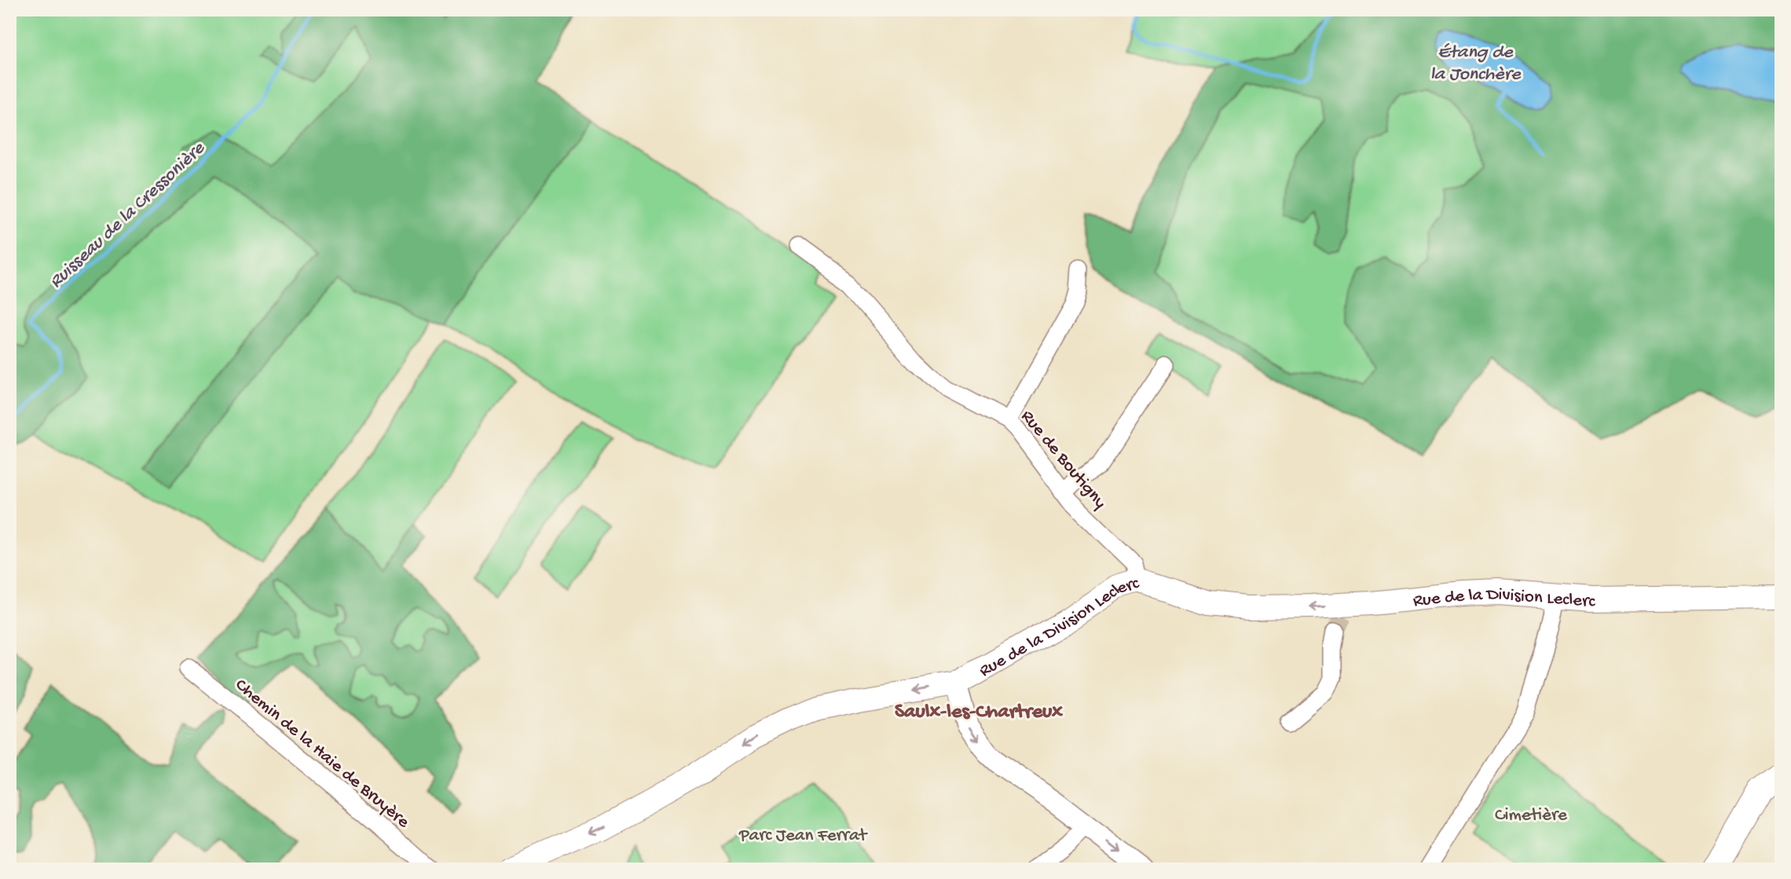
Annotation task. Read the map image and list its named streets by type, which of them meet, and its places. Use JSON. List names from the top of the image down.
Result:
{
  "streets": {
    "main road": ["Rue de la Division Leclerc"],
    "street": ["Rue de Boutigny", "Chemin de la Haie de Bruyère"]
  },
  "crossings": [
    ["Rue de Boutigny", "Rue de la Division Leclerc"]
  ],
  "one_way": ["Rue de la Division Leclerc"],
  "districts": ["Saulx-les-Chartreux"],
  "water": ["Étang de la Jonchère", "Ruisseau de la Cressonière"],
  "parks": ["Cimetière", "Parc Jean Ferrat"]
}
